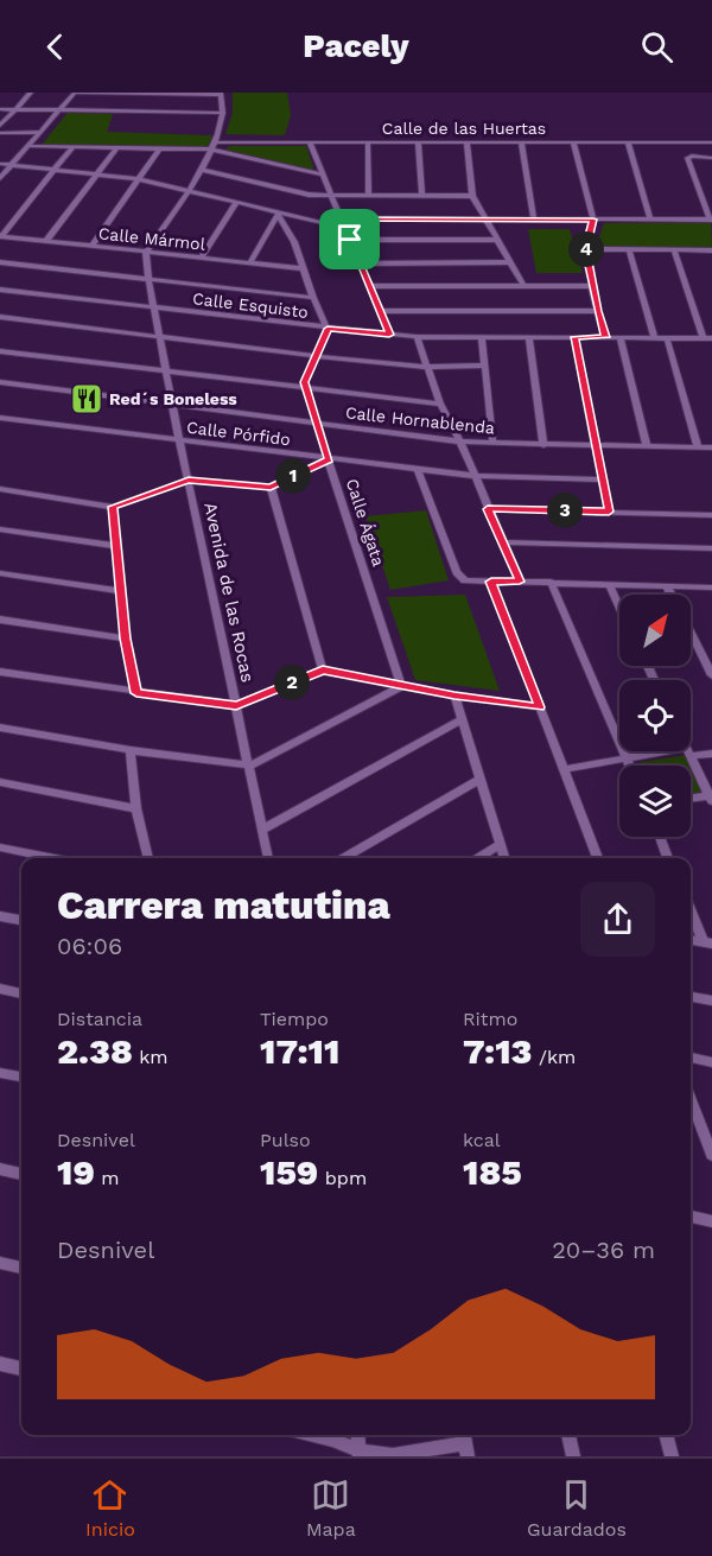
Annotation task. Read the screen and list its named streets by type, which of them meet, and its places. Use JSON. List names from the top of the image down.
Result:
{
  "streets": {
    "street": [
      "Calle de las Huertas",
      "Calle Mármol",
      "Calle Esquisto",
      "Calle Hornablenda",
      "Calle Pórfido",
      "Calle Ágata",
      "Avenida de las Rocas"
    ]
  },
  "crossings": [
    ["Calle Mármol", "Avenida de las Rocas"],
    ["Calle Esquisto", "Avenida de las Rocas"],
    ["Calle Hornablenda", "Calle Ágata"],
    ["Calle Hornablenda", "Avenida de las Rocas"],
    ["Calle Pórfido", "Calle Ágata"],
    ["Calle Pórfido", "Avenida de las Rocas"]
  ],
  "places": {
    "restaurant": ["Red´s Boneless"]
  },
  "north": "top right",
  "page": {
    "header": "Pacely",
    "pins": [
      "4",
      "1",
      "3",
      "2"
    ],
    "heading": ["Carrera matutina", "06:06"],
    "stats": [
      ["Distancia", "2.38 km"],
      ["Tiempo", "17:11"],
      ["Ritmo", "7:13 /km"],
      ["Desnivel", "19 m"],
      ["Pulso", "159 bpm"],
      ["kcal", "185"]
    ],
    "chart": ["Desnivel", "20–36 m"],
    "tabs": ["Inicio", "Mapa", "Guardados"]
  }
}
